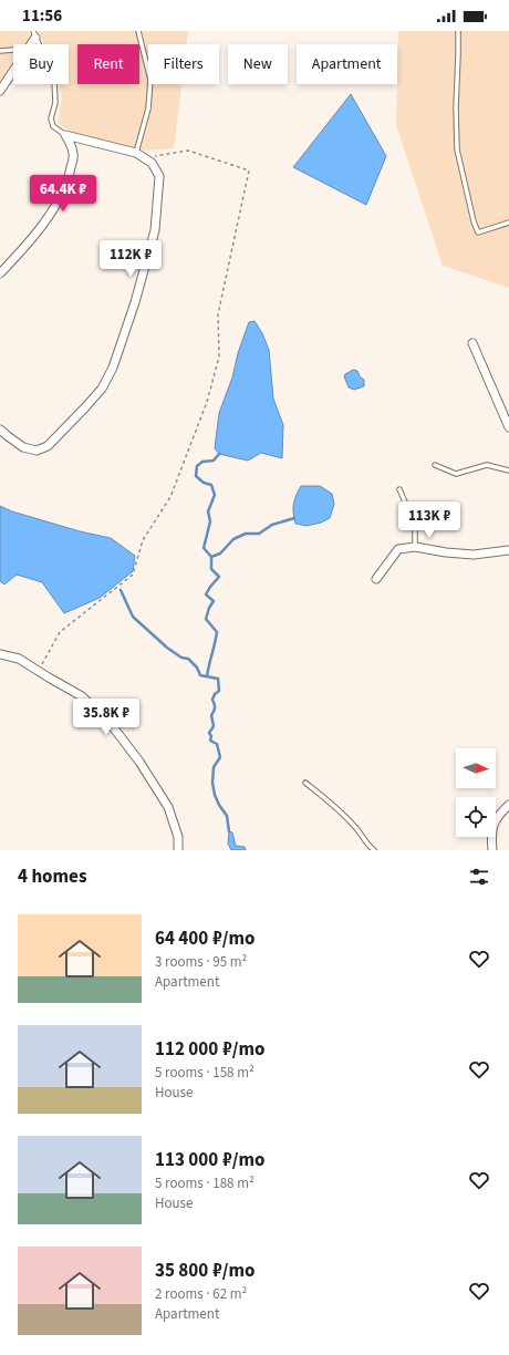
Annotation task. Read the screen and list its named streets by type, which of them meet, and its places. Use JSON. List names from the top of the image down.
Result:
{
  "north": "right",
  "page": {
    "status": "11:56",
    "chip": [
      "Buy",
      "Rent",
      "Filters",
      "New",
      "Apartment"
    ],
    "price": [
      "64.4K ₽",
      "112K ₽",
      "113K ₽",
      "35.8K ₽"
    ],
    "heading": "4 homes",
    "list": [
      {
        "name": "64 400 ₽/mo",
        "note": "3 rooms · 95 m² · Apartment"
      },
      {
        "name": "112 000 ₽/mo",
        "note": "5 rooms · 158 m² · House"
      },
      {
        "name": "113 000 ₽/mo",
        "note": "5 rooms · 188 m² · House"
      },
      {
        "name": "35 800 ₽/mo",
        "note": "2 rooms · 62 m² · Apartment"
      }
    ]
  }
}
